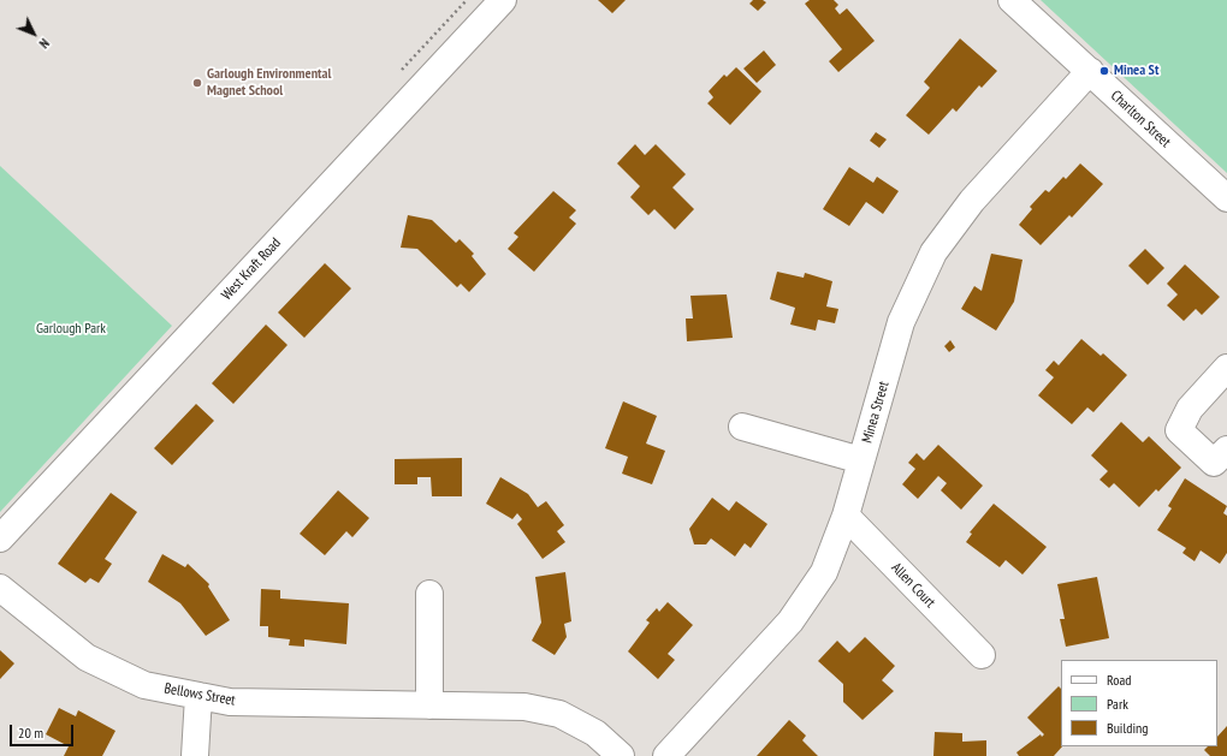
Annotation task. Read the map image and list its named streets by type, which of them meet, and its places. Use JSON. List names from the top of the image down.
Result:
{
  "streets": {
    "street": [
      "Charlton Street",
      "West Kraft Road",
      "Minea Street",
      "Allen Court",
      "Bellows Street"
    ]
  },
  "crossings": [
    ["Charlton Street", "Minea Street"],
    ["Minea Street", "Allen Court"]
  ],
  "parks": ["Garlough Park"],
  "places": ["Minea St", "Garlough Environmental Magnet School"],
  "legend": ["Road", "Park", "Building"],
  "scale_bar": "20 m",
  "north": "bottom right"
}
